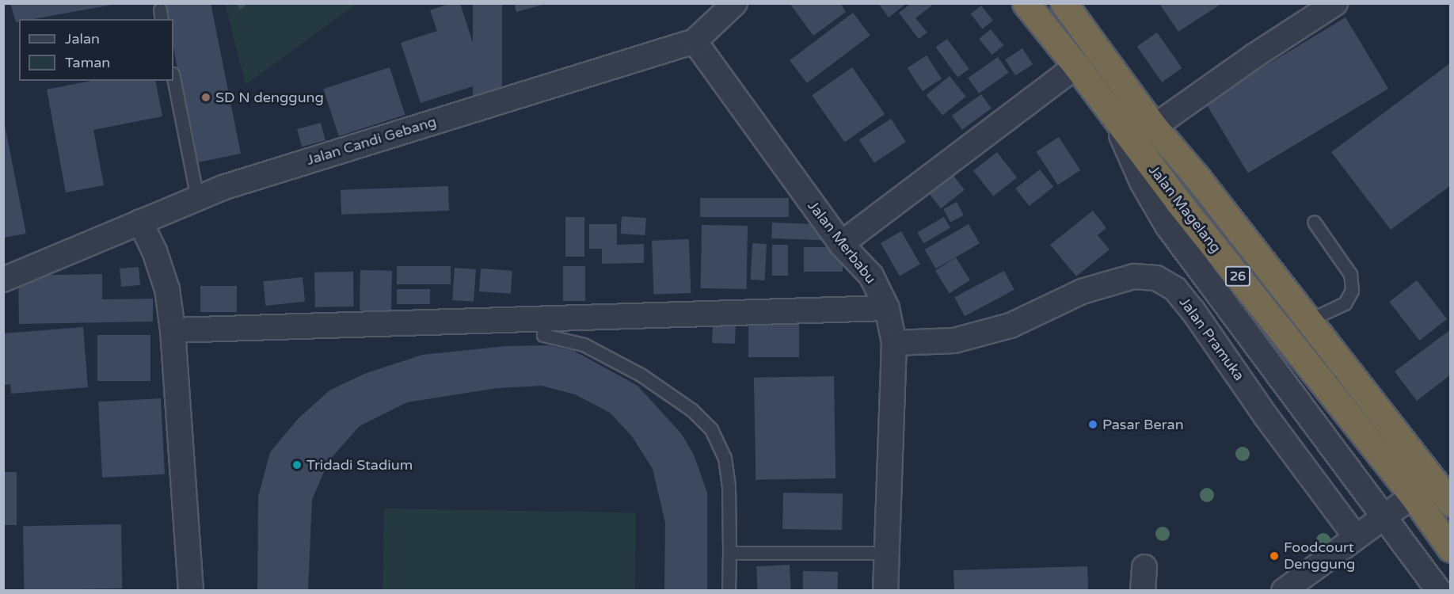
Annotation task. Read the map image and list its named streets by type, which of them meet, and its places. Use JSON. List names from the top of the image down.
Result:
{
  "streets": {
    "highway": ["Jalan Magelang", "26"],
    "street": ["Jalan Candi Gebang", "Jalan Merbabu", "Jalan Pramuka"]
  },
  "crossings": [
    ["Jalan Candi Gebang", "Jalan Merbabu"],
    ["Jalan Merbabu", "Jalan Pramuka"]
  ],
  "places": [
    "SD N denggung",
    "Pasar Beran",
    "Tridadi Stadium",
    "Foodcourt Denggung"
  ],
  "legend": ["Jalan", "Taman"]
}
